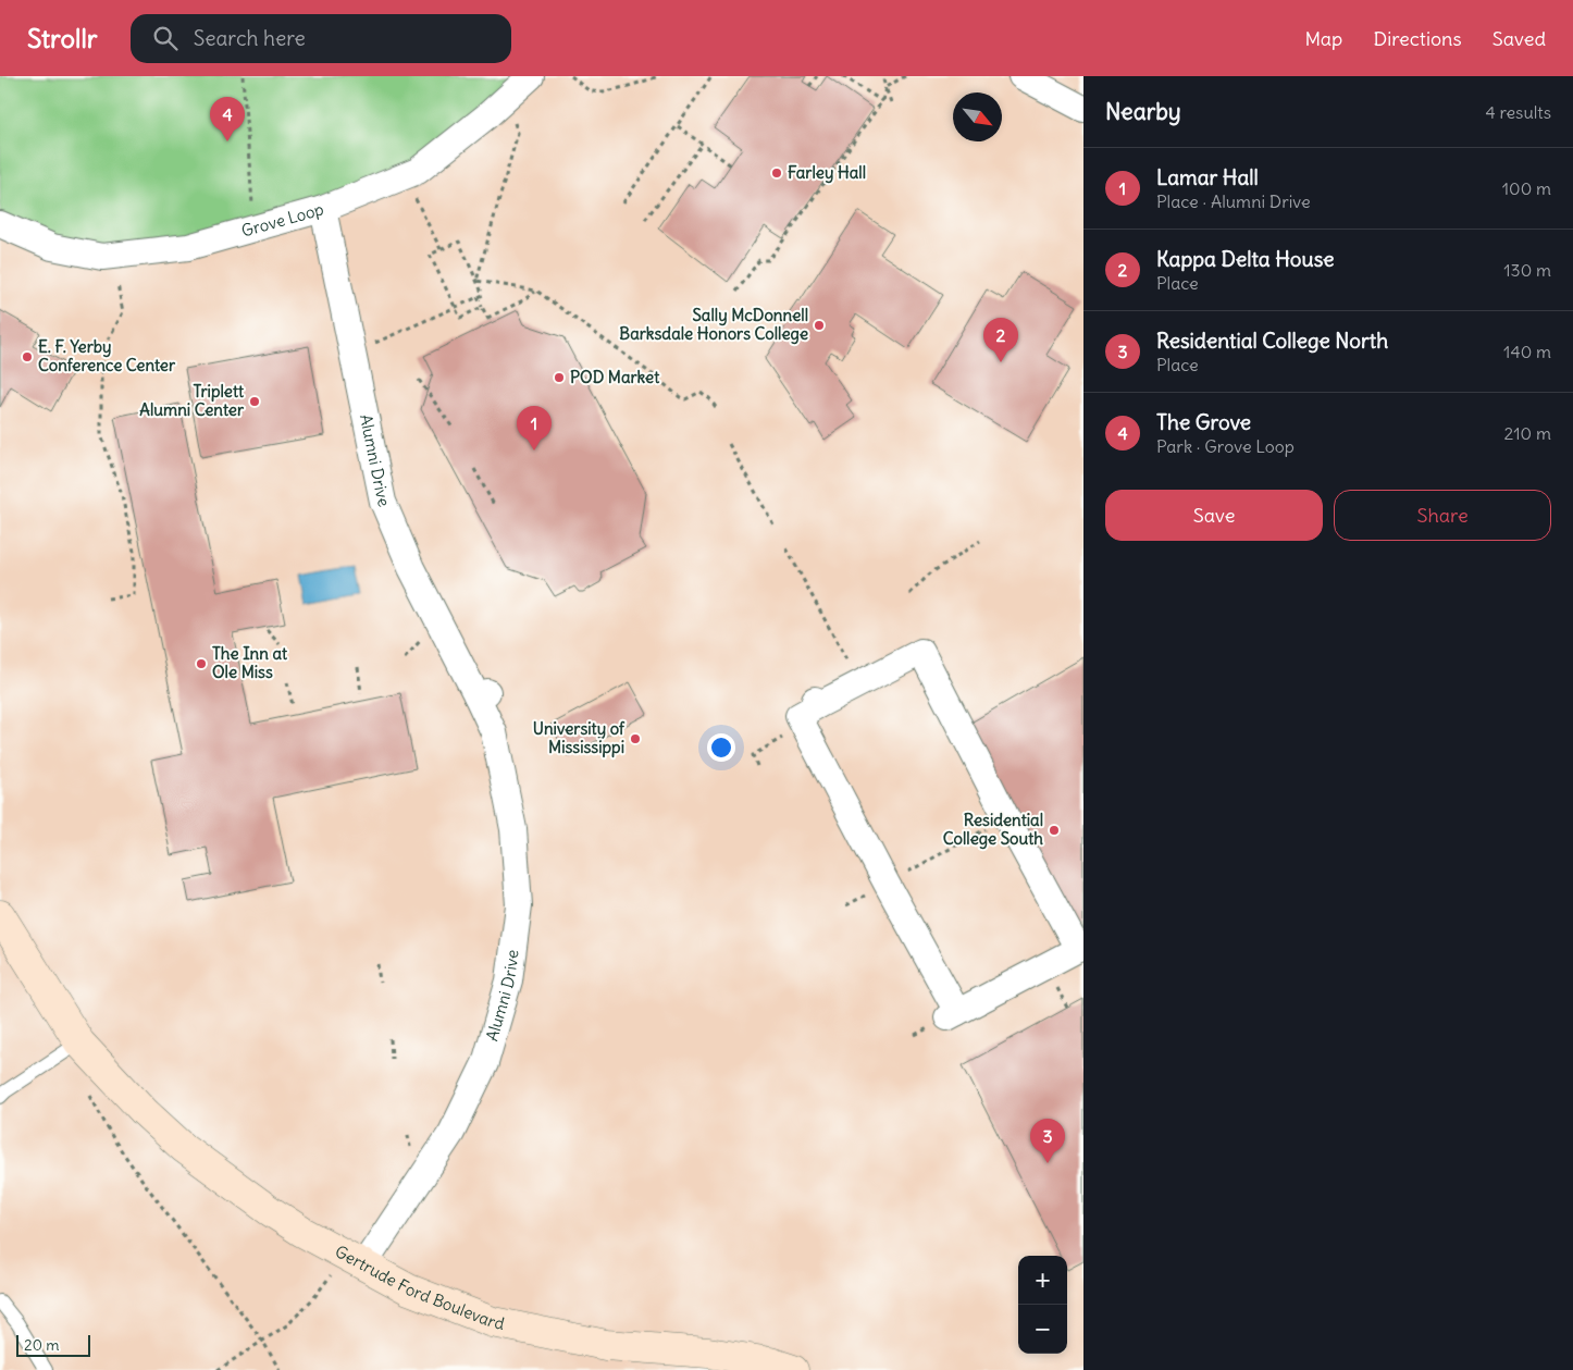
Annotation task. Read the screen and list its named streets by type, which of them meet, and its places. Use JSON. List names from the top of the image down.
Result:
{
  "streets": {
    "street": ["Grove Loop", "Alumni Drive", "Gertrude Ford Boulevard"]
  },
  "crossings": [
    ["Grove Loop", "Alumni Drive"],
    ["Alumni Drive", "Gertrude Ford Boulevard"]
  ],
  "places": [
    "Farley Hall",
    "Sally McDonnell Barksdale Honors College",
    "E. F. Yerby Conference Center",
    "POD Market",
    "Triplett Alumni Center",
    "The Inn at Ole Miss",
    "University of Mississippi",
    "Residential College South"
  ],
  "scale_bar": "20 m",
  "north": "bottom right",
  "page": {
    "header": "Strollr",
    "search": "Search here",
    "nav": ["Map", "Directions", "Saved"],
    "heading": ["Nearby", "4 results"],
    "pins": [
      "4",
      "2",
      "1",
      "3"
    ],
    "list": [
      {
        "mark": "1",
        "name": "Lamar Hall",
        "note": "Place · Alumni Drive",
        "value": "100 m"
      },
      {
        "mark": "2",
        "name": "Kappa Delta House",
        "note": "Place",
        "value": "130 m"
      },
      {
        "mark": "3",
        "name": "Residential College North",
        "note": "Place",
        "value": "140 m"
      },
      {
        "mark": "4",
        "name": "The Grove",
        "note": "Park · Grove Loop",
        "value": "210 m"
      }
    ],
    "buttons": ["Save", "Share"],
    "map_buttons": ["+", "−"],
    "scale": "20 m"
  }
}
